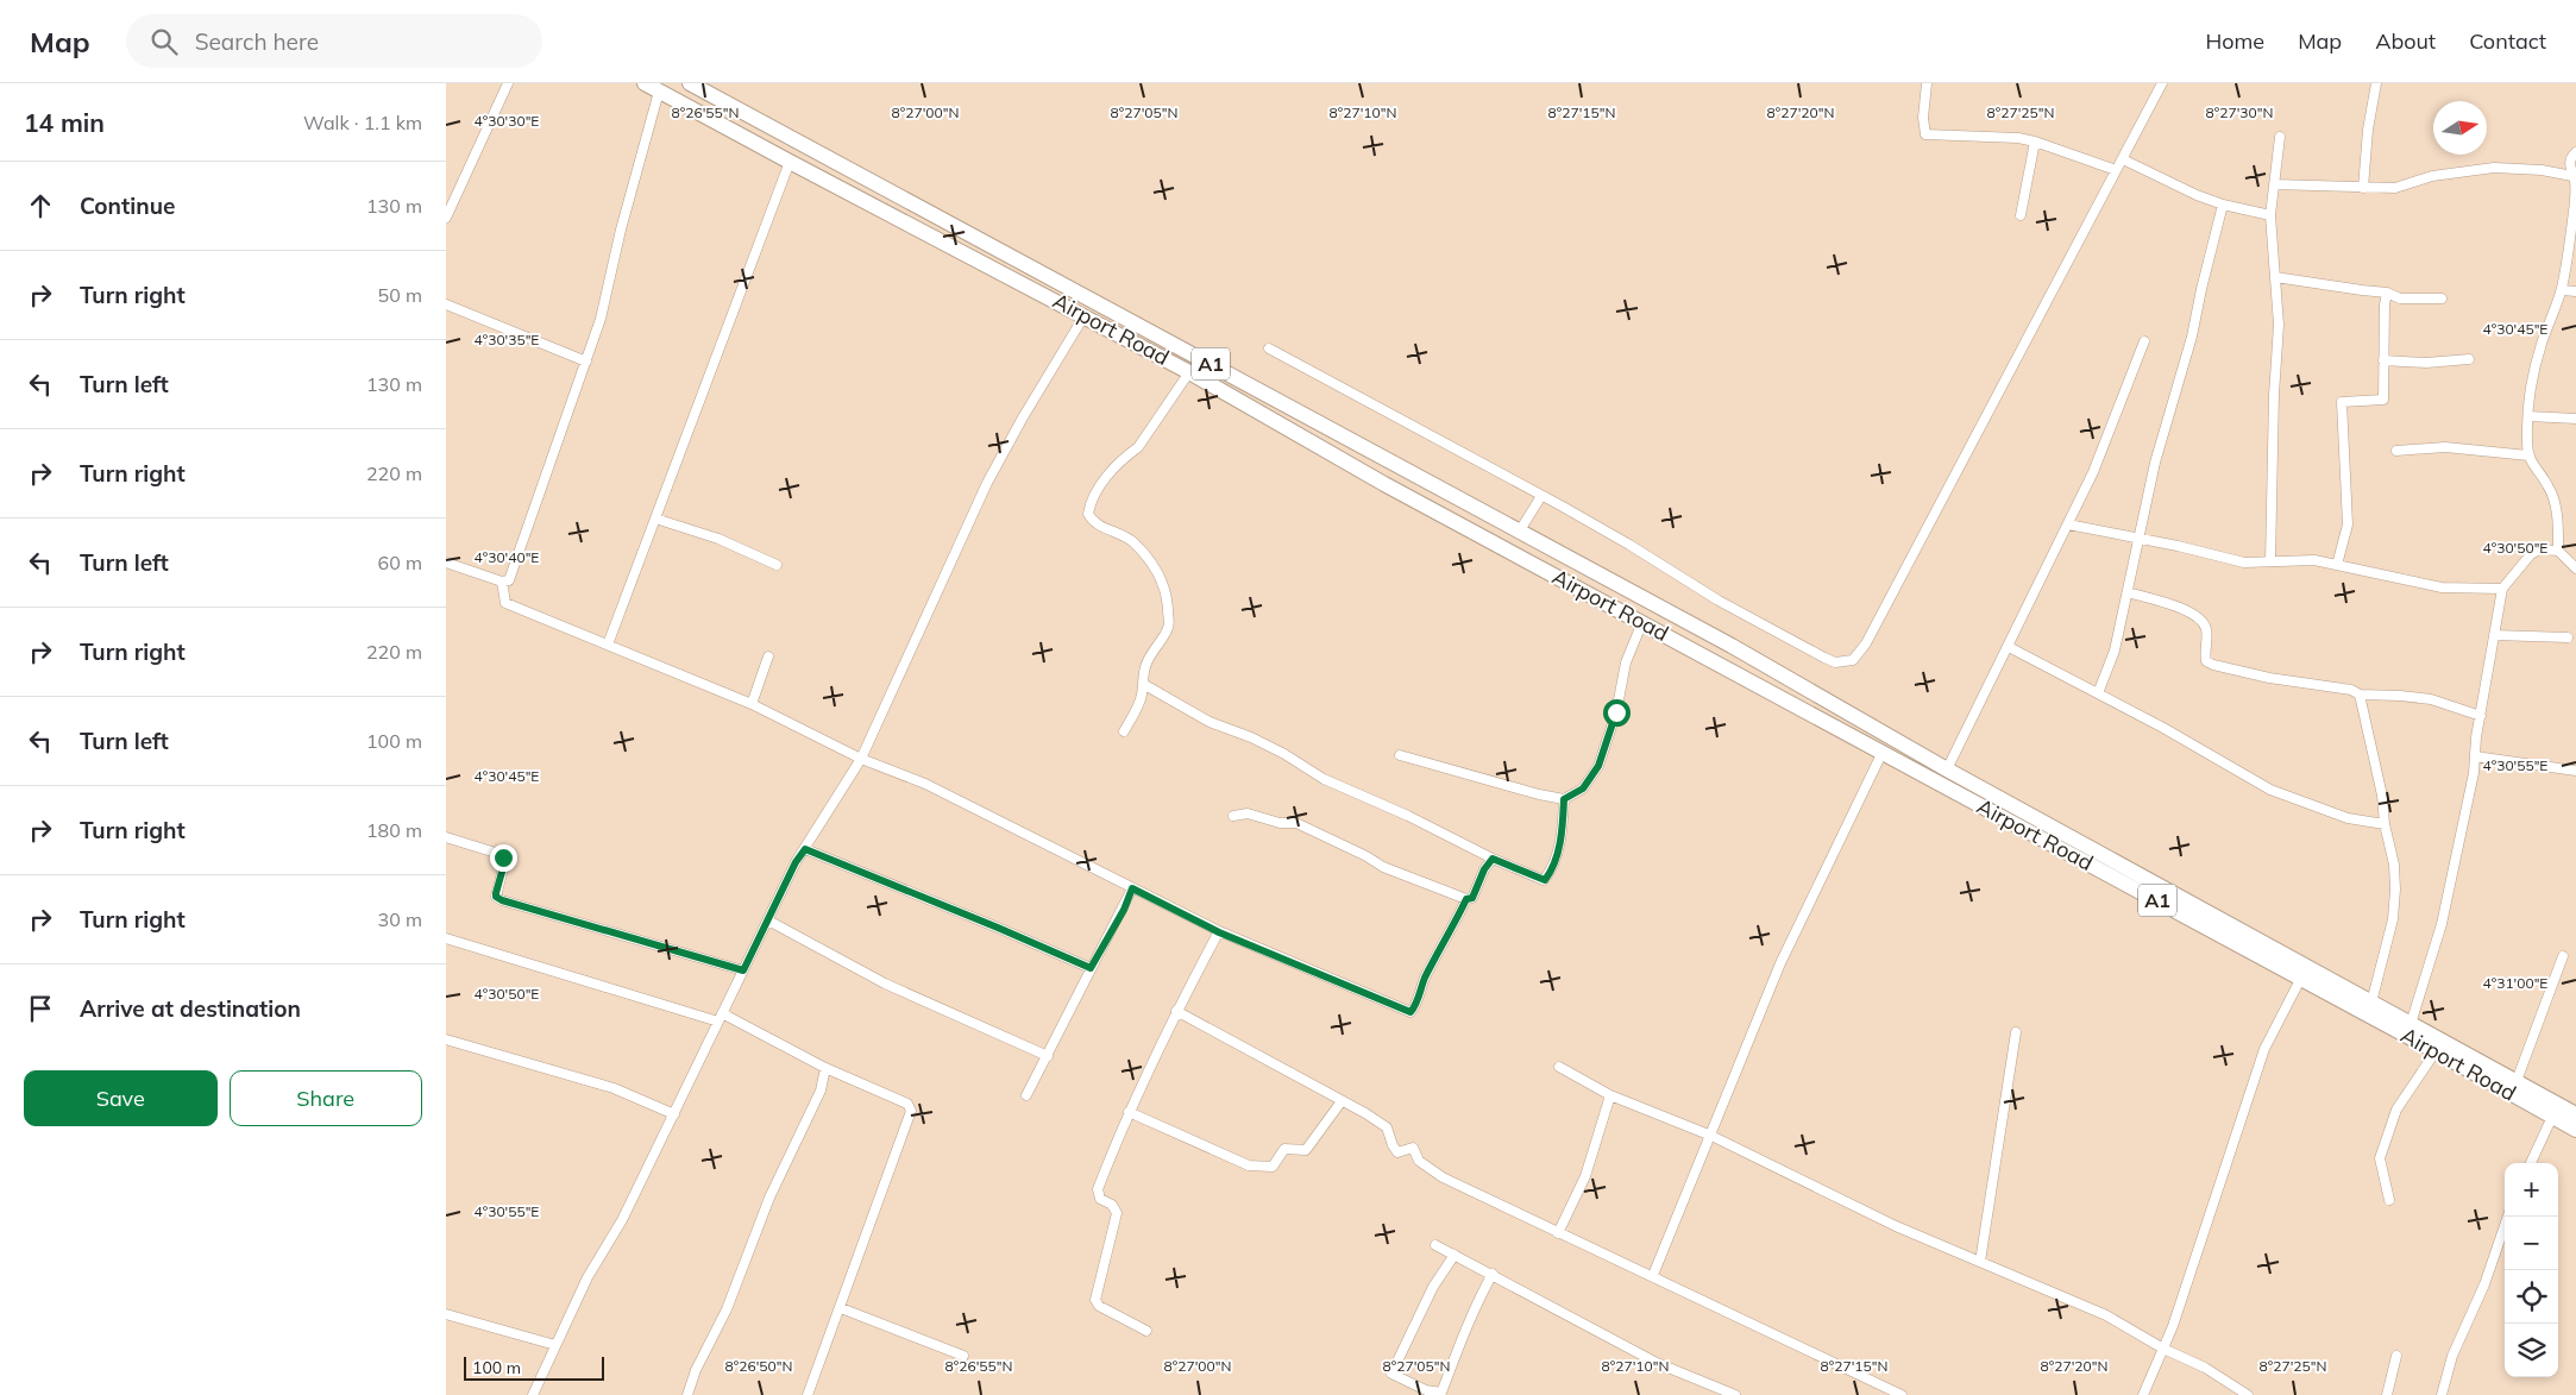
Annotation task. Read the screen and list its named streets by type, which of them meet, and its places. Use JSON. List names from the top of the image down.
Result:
{
  "streets": {
    "highway": ["Airport Road", "A1"]
  },
  "scale_bar": "100 m",
  "north": "right",
  "page": {
    "header": "Map",
    "search": "Search here",
    "nav": [
      "Home",
      "Map",
      "About",
      "Contact"
    ],
    "heading": ["14 min", "Walk · 1.1 km"],
    "list": [
      ["Continue", "130 m"],
      ["Turn right", "50 m"],
      ["Turn left", "130 m"],
      ["Turn right", "220 m"],
      ["Turn left", "60 m"],
      ["Turn right", "220 m"],
      ["Turn left", "100 m"],
      ["Turn right", "180 m"],
      ["Turn right", "30 m"],
      "Arrive at destination"
    ],
    "buttons": ["Save", "Share"],
    "map_buttons": ["+", "−"],
    "scale": "100 m"
  },
  "coordinates": [
    "8°26'55\"N",
    "8°27'00\"N",
    "8°27'05\"N",
    "8°27'10\"N",
    "8°27'15\"N",
    "8°27'20\"N",
    "8°27'25\"N",
    "8°27'30\"N",
    "4°30'30\"E",
    "4°30'45\"E",
    "4°30'35\"E",
    "4°30'50\"E",
    "4°30'40\"E",
    "4°30'55\"E",
    "4°31'00\"E",
    "8°26'50\"N"
  ]
}
